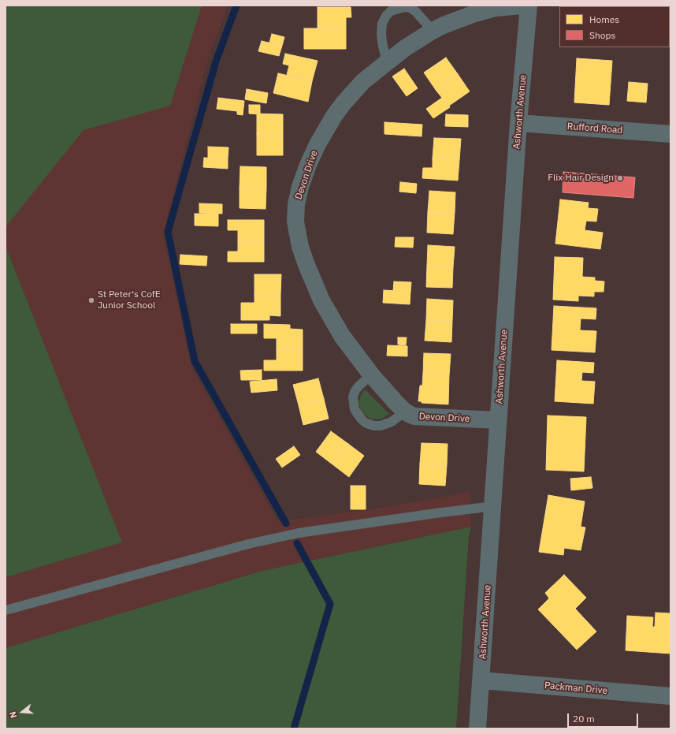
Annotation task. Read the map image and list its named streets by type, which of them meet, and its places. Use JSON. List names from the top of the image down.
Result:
{
  "streets": {
    "street": [
      "Ashworth Avenue",
      "Rufford Road",
      "Devon Drive",
      "Packman Drive"
    ]
  },
  "crossings": [
    ["Ashworth Avenue", "Rufford Road"],
    ["Ashworth Avenue", "Devon Drive"],
    ["Ashworth Avenue", "Packman Drive"]
  ],
  "places": ["Flix Hair Design", "St Peter's CofE Junior School"],
  "legend": ["Homes", "Shops"],
  "scale_bar": "20 m",
  "north": "left"
}
